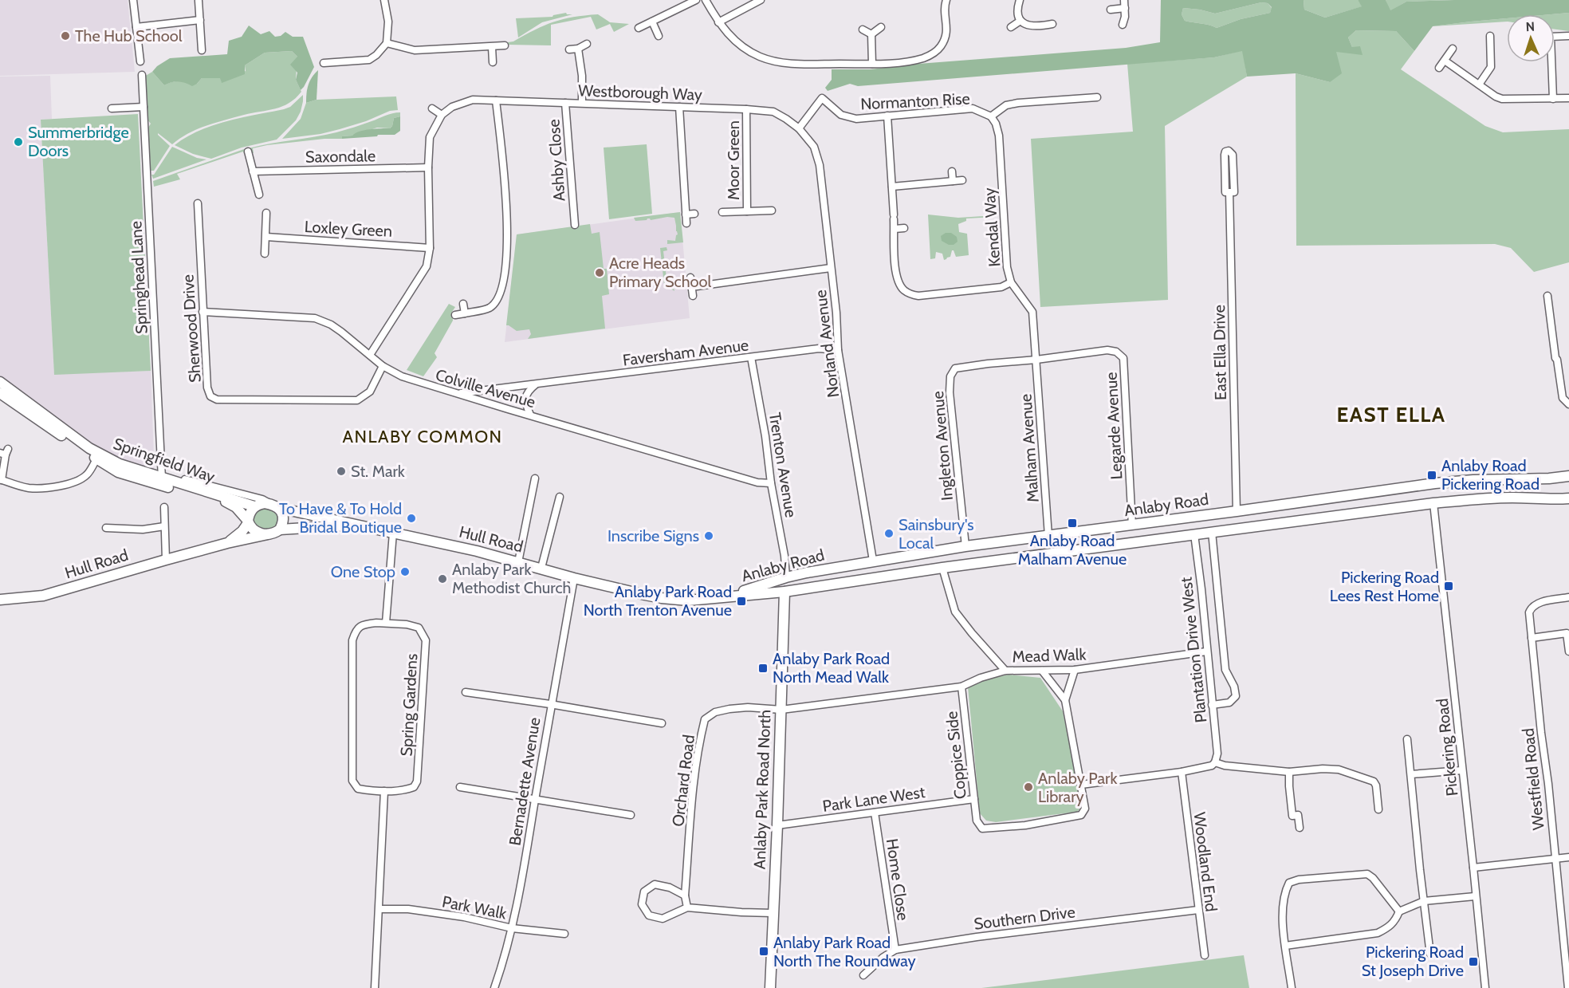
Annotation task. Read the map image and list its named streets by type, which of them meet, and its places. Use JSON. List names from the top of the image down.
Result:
{
  "streets": {
    "main road": [
      "Springfield Way",
      "Anlaby Road",
      "Hull Road",
      "Anlaby Park Road North"
    ],
    "street": [
      "Westborough Way",
      "Normanton Rise",
      "Saxondale",
      "Ashby Close",
      "Moor Green",
      "Kendal Way",
      "Loxley Green",
      "Springhead Lane",
      "Sherwood Drive",
      "Norland Avenue",
      "Faversham Avenue",
      "East Ella Drive",
      "Colville Avenue",
      "Legarde Avenue",
      "Ingleton Avenue",
      "Malham Avenue",
      "Trenton Avenue",
      "Plantation Drive West",
      "Mead Walk",
      "Spring Gardens",
      "Pickering Road",
      "Coppice Side",
      "Westfield Road",
      "Orchard Road",
      "Bernadette Avenue",
      "Park Lane West",
      "Woodland End",
      "Home Close",
      "Park Walk",
      "Southern Drive"
    ]
  },
  "crossings": [
    ["Westborough Way", "Normanton Rise"],
    ["Westborough Way", "Ashby Close"],
    ["Westborough Way", "Moor Green"],
    ["Westborough Way", "Norland Avenue"],
    ["Normanton Rise", "Kendal Way"],
    ["Normanton Rise", "Norland Avenue"],
    ["Kendal Way", "Legarde Avenue"],
    ["Kendal Way", "Ingleton Avenue"],
    ["Kendal Way", "Malham Avenue"],
    ["Springhead Lane", "Springfield Way"],
    ["Sherwood Drive", "Colville Avenue"],
    ["Norland Avenue", "Faversham Avenue"],
    ["Norland Avenue", "Anlaby Road"],
    ["Faversham Avenue", "Colville Avenue"],
    ["Faversham Avenue", "Trenton Avenue"],
    ["East Ella Drive", "Anlaby Road"],
    ["Colville Avenue", "Trenton Avenue"],
    ["Legarde Avenue", "Ingleton Avenue"],
    ["Legarde Avenue", "Malham Avenue"],
    ["Legarde Avenue", "Anlaby Road"],
    ["Ingleton Avenue", "Malham Avenue"],
    ["Ingleton Avenue", "Anlaby Road"],
    ["Malham Avenue", "Anlaby Road"],
    ["Springfield Way", "Hull Road"],
    ["Trenton Avenue", "Anlaby Road"],
    ["Anlaby Road", "Hull Road"],
    ["Anlaby Road", "Plantation Drive West"],
    ["Anlaby Road", "Pickering Road"],
    ["Anlaby Road", "Anlaby Park Road North"],
    ["Hull Road", "Bernadette Avenue"],
    ["Plantation Drive West", "Mead Walk"],
    ["Mead Walk", "Coppice Side"],
    ["Mead Walk", "Orchard Road"],
    ["Mead Walk", "Anlaby Park Road North"],
    ["Coppice Side", "Park Lane West"],
    ["Orchard Road", "Anlaby Park Road North"],
    ["Bernadette Avenue", "Park Walk"],
    ["Anlaby Park Road North", "Park Lane West"],
    ["Park Lane West", "Home Close"],
    ["Woodland End", "Southern Drive"],
    ["Home Close", "Southern Drive"]
  ],
  "districts": ["EAST ELLA", "ANLABY COMMON"],
  "places": {
    "other": [
      "The Hub School",
      "Summerbridge Doors",
      "Acre Heads Primary School",
      "St. Mark",
      "To Have & To Hold Bridal Boutique",
      "Sainsbury's Local",
      "Inscribe Signs",
      "One Stop",
      "Anlaby Park Methodist Church",
      "Anlaby Park Library"
    ],
    "transit": [
      "Anlaby Road Pickering Road",
      "Anlaby Road Malham Avenue",
      "Pickering Road Lees Rest Home",
      "Anlaby Park Road North Trenton Avenue",
      "Anlaby Park Road North Mead Walk",
      "Anlaby Park Road North The Roundway",
      "Pickering Road St Joseph Drive"
    ]
  },
  "north": "top"
}
